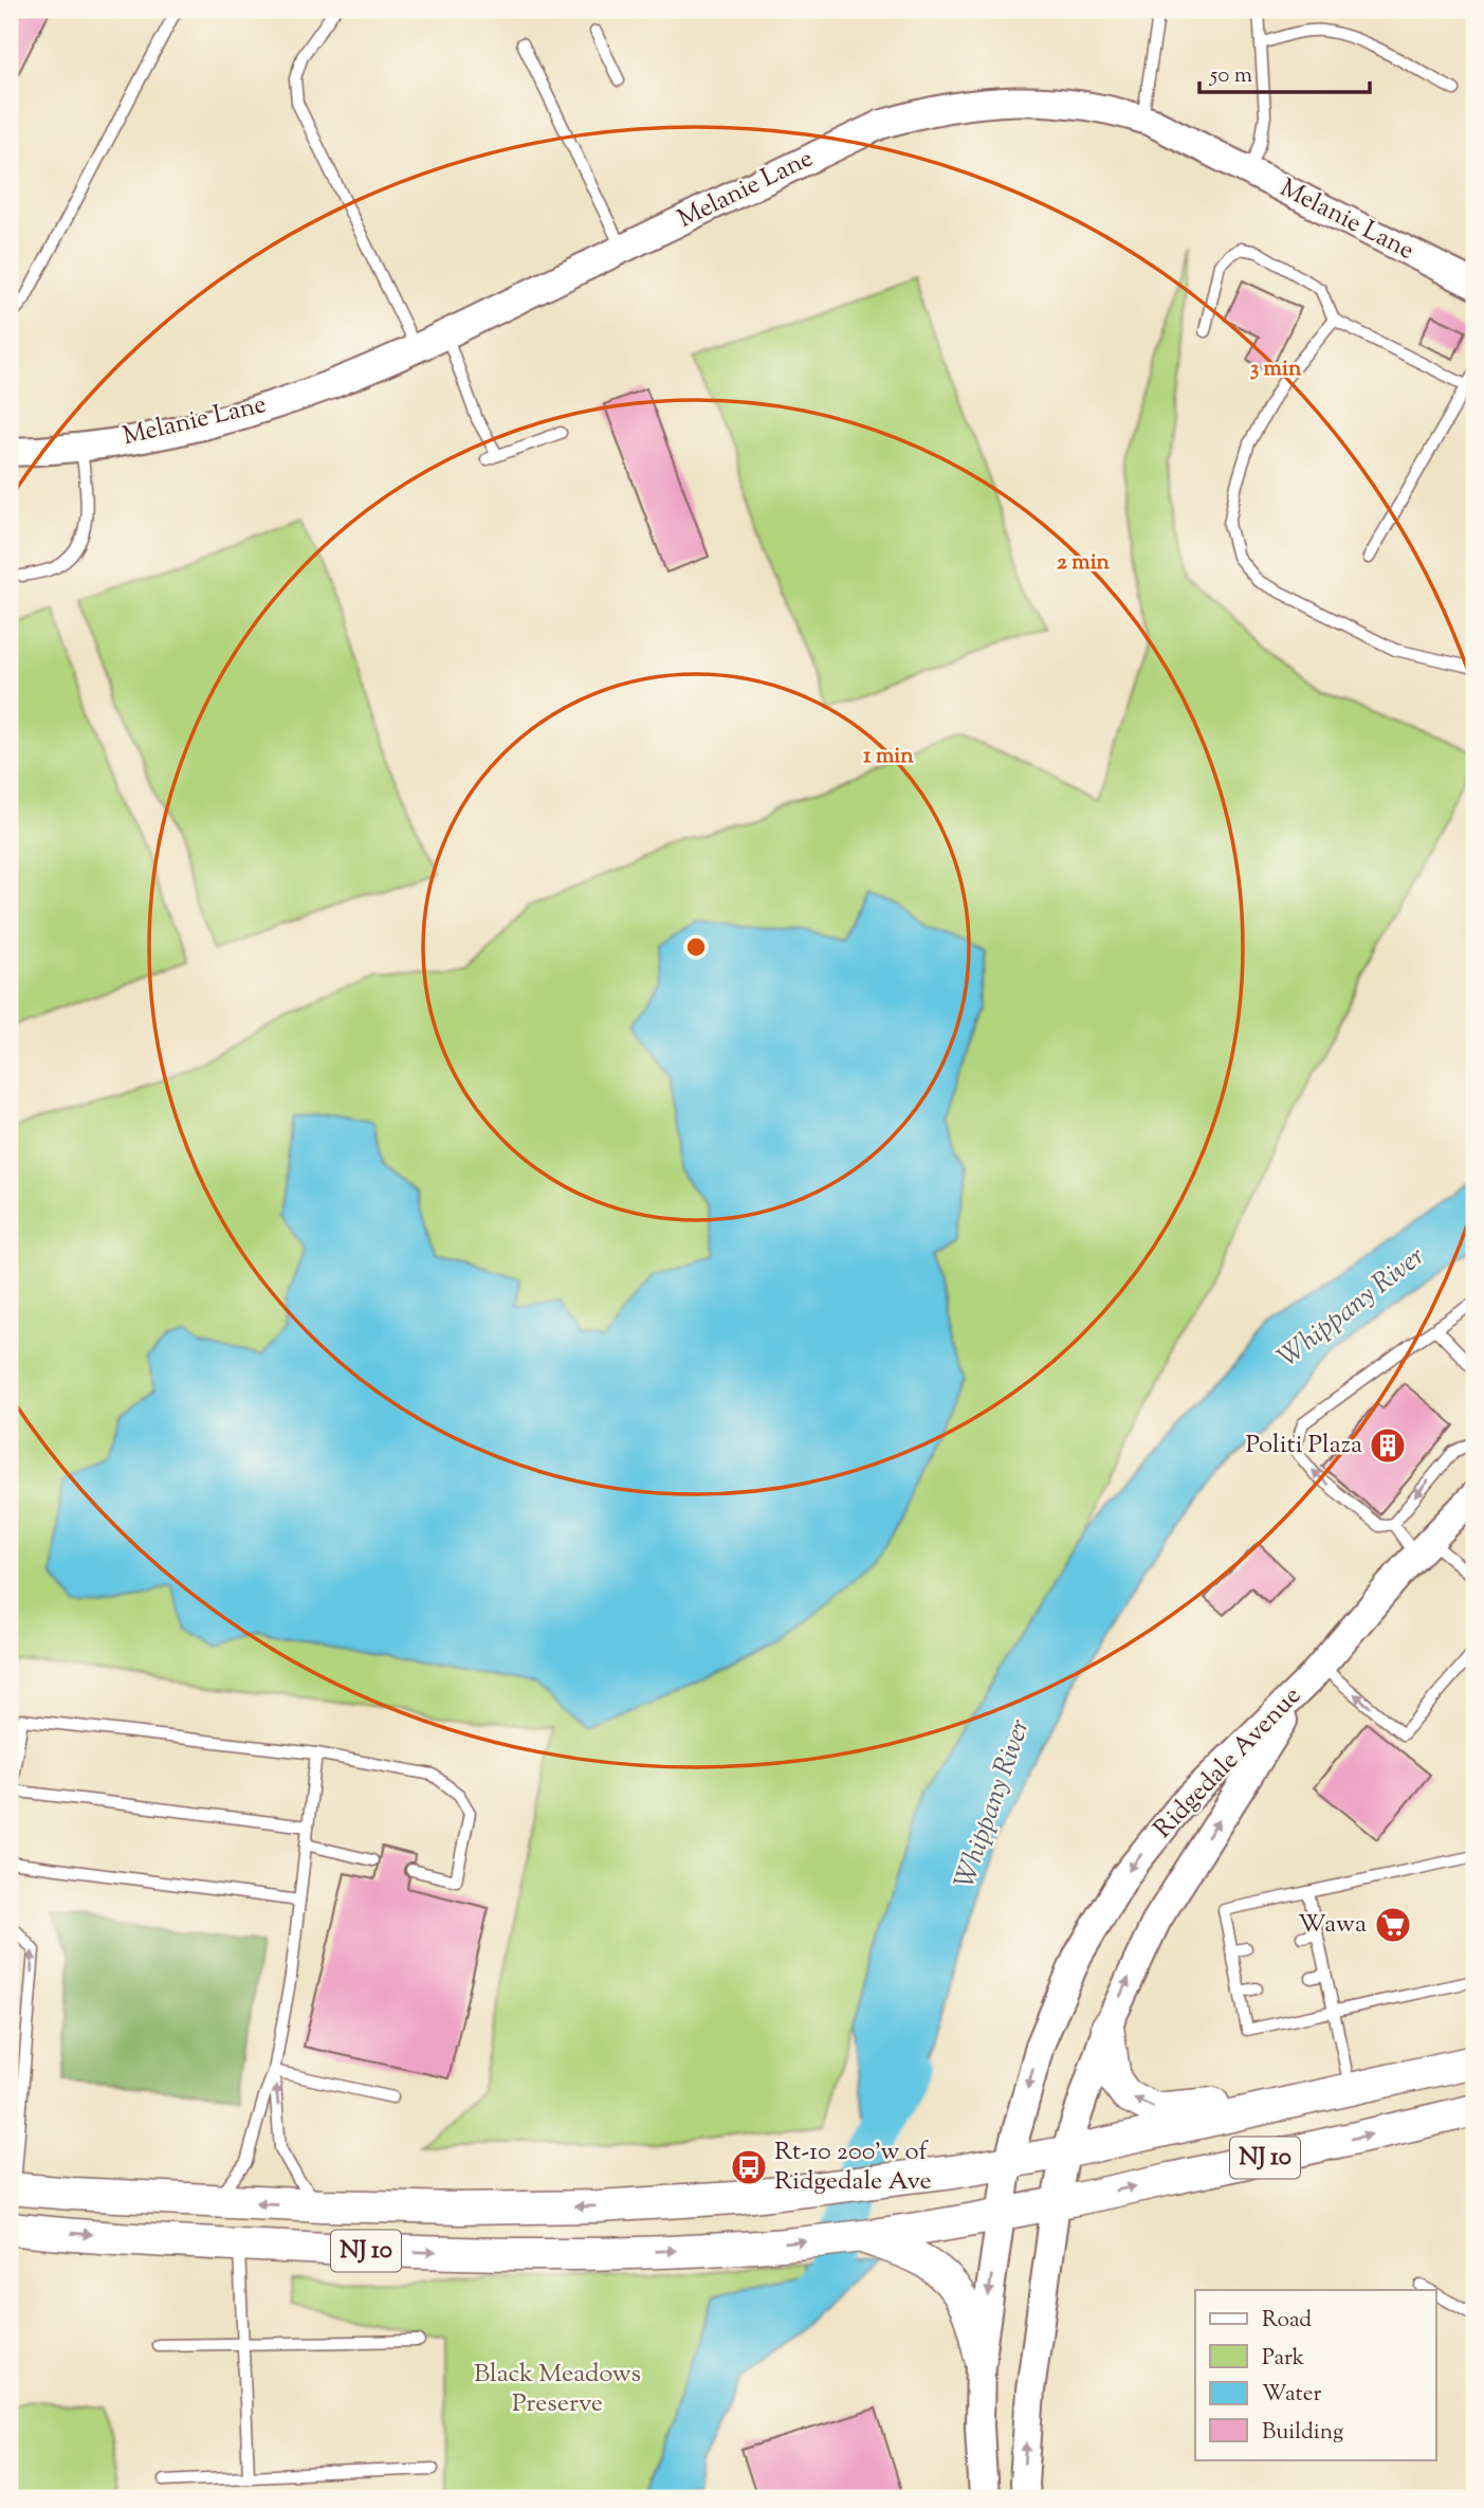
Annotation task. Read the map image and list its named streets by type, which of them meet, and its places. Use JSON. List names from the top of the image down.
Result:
{
  "streets": {
    "main road": ["Melanie Lane", "Ridgedale Avenue", "NJ 10"]
  },
  "crossings": [
    ["Ridgedale Avenue", "NJ 10"]
  ],
  "water": ["Whippany River"],
  "parks": ["Black Meadows Preserve"],
  "places": {
    "building": ["Politi Plaza"],
    "supermarket": ["Wawa"],
    "bus stop": ["Rt-10 200'w of Ridgedale Ave"]
  },
  "legend": [
    "Road",
    "Park",
    "Water",
    "Building"
  ],
  "scale_bar": "50 m",
  "rings": ["3 min", "2 min", "1 min"]
}
